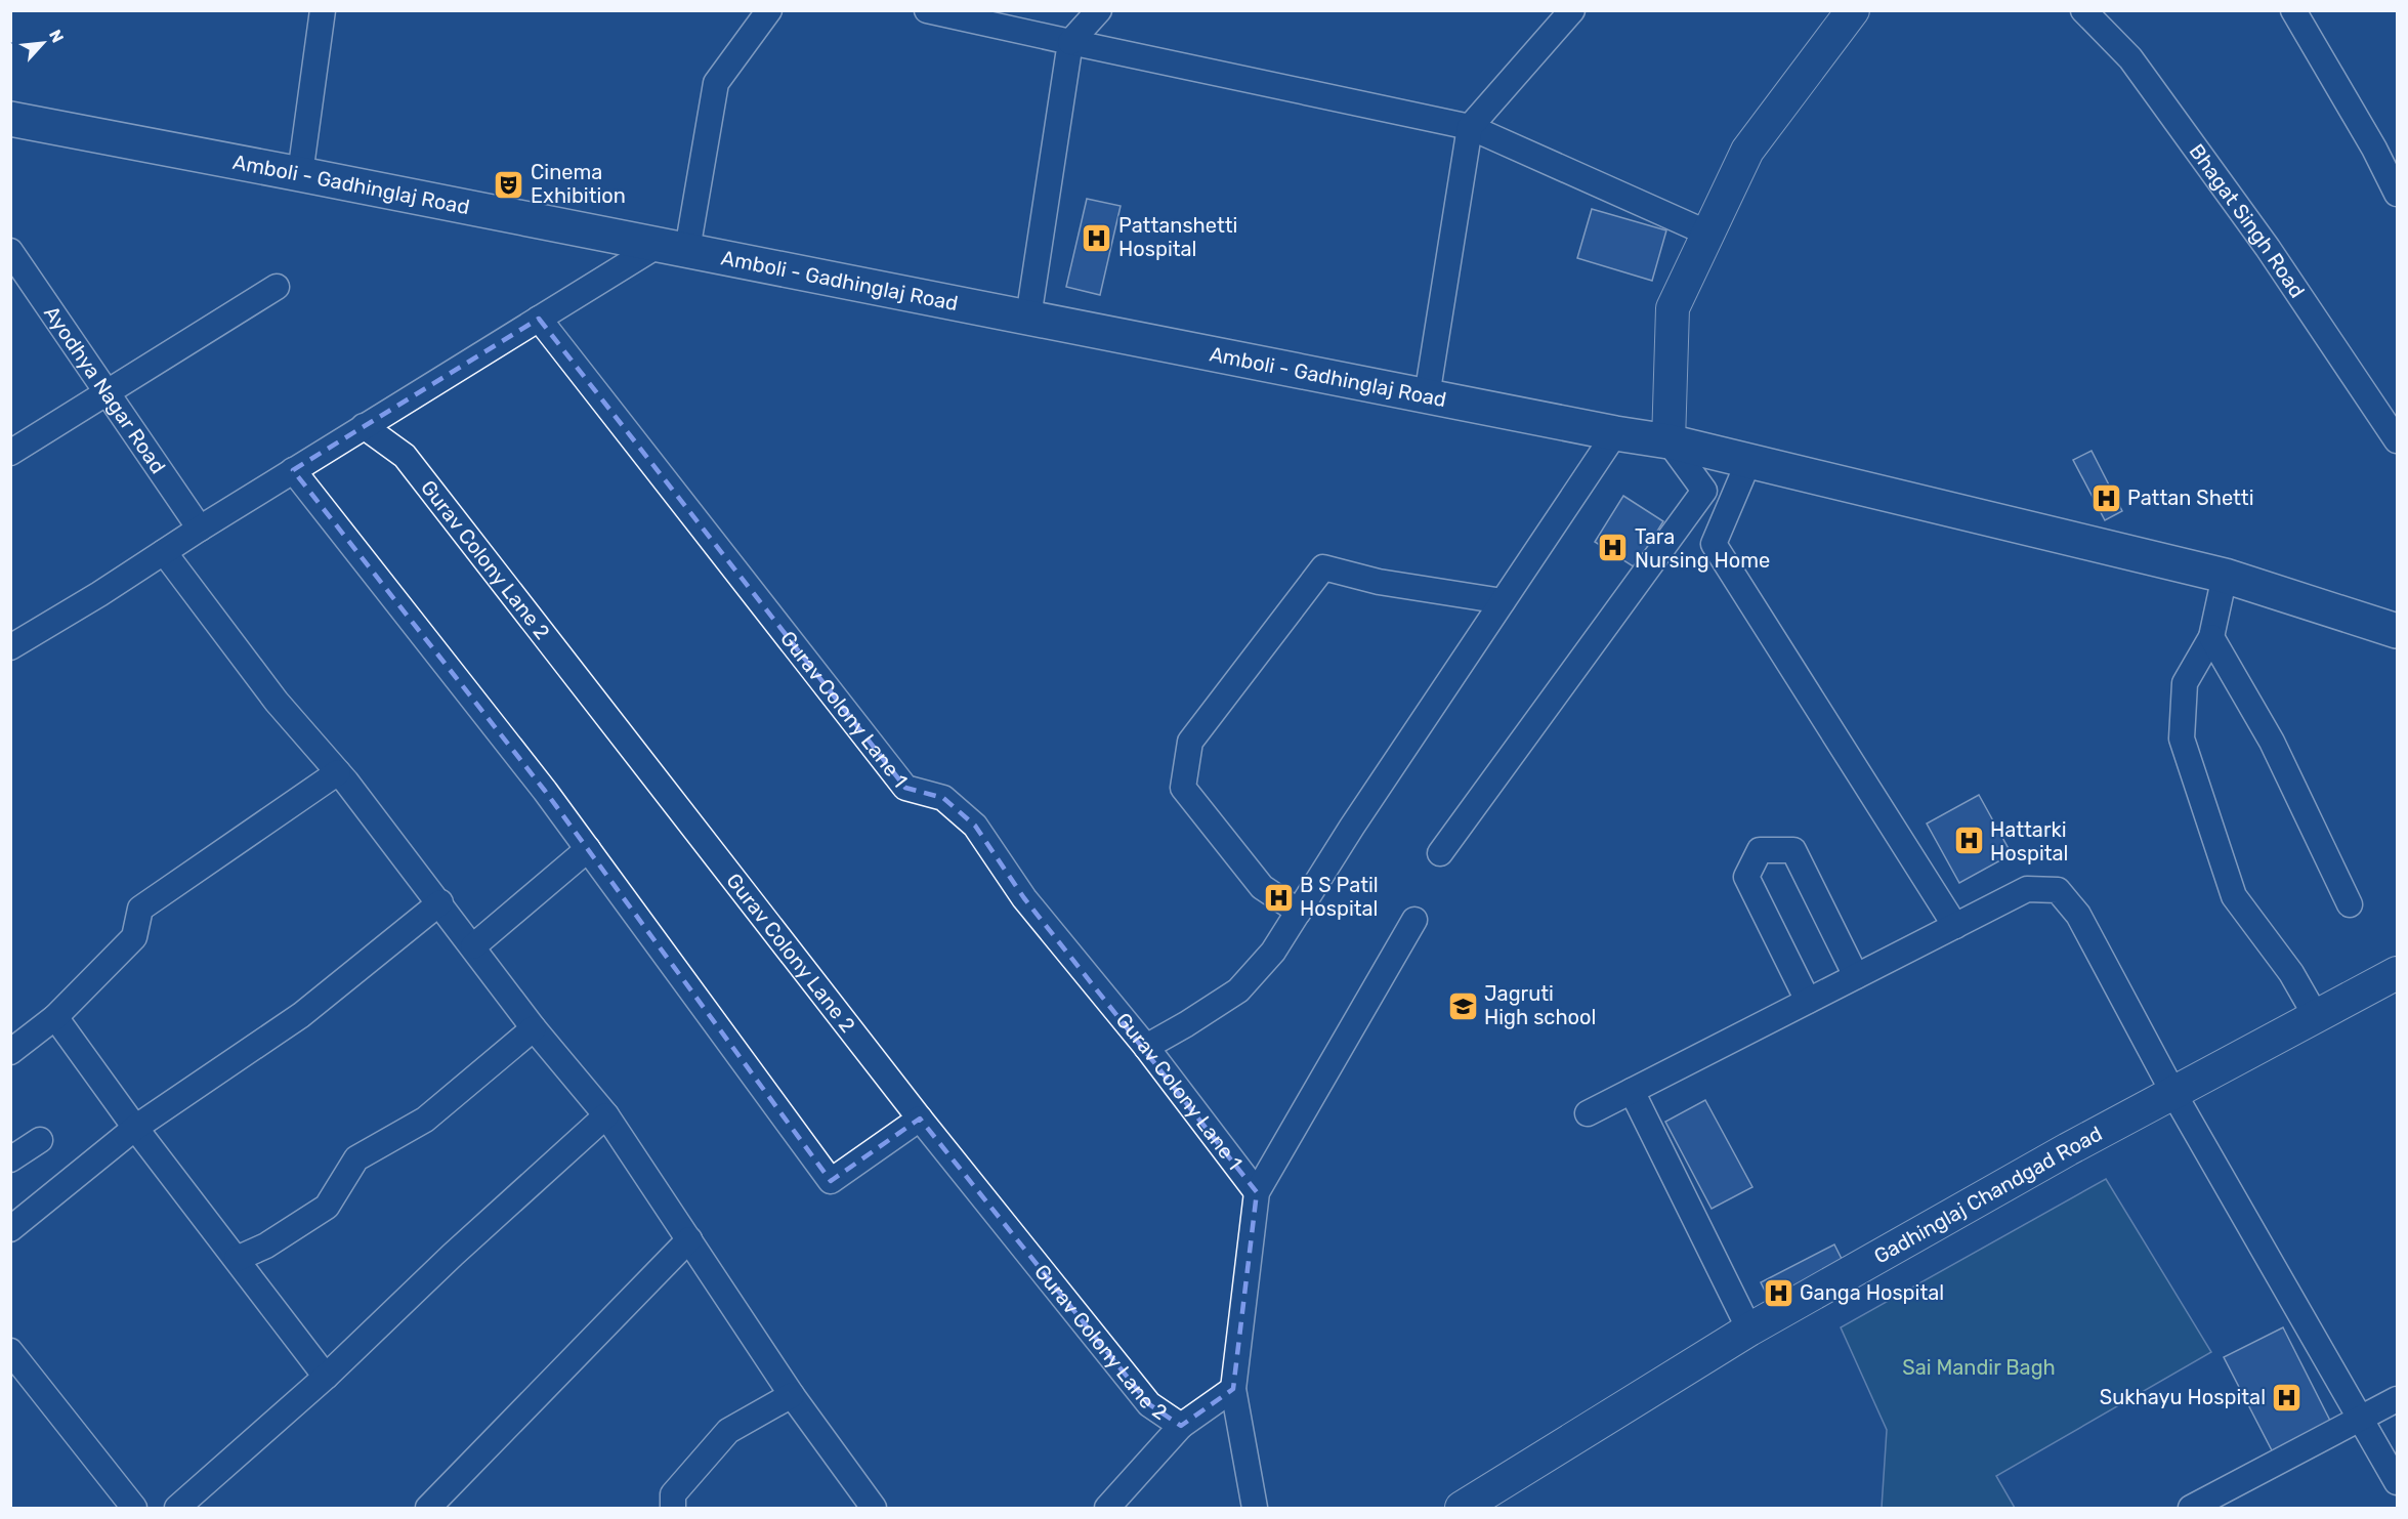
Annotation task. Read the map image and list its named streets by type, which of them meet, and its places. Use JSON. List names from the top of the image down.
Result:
{
  "streets": {
    "highway": ["Amboli - Gadhinglaj Road"],
    "main road": ["Gadhinglaj Chandgad Road"],
    "street": [
      "Bhagat Singh Road",
      "Ayodhya Nagar Road",
      "Gurav Colony Lane 2",
      "Gurav Colony Lane 1"
    ]
  },
  "parks": ["Sai Mandir Bagh"],
  "places": {
    "theatre": ["Cinema Exhibition"],
    "hospital": [
      "Pattanshetti Hospital",
      "Pattan Shetti",
      "Tara Nursing Home",
      "Hattarki Hospital",
      "B S Patil Hospital",
      "Ganga Hospital",
      "Sukhayu Hospital"
    ],
    "school or university": ["Jagruti High school"]
  },
  "north": "top right"
}
